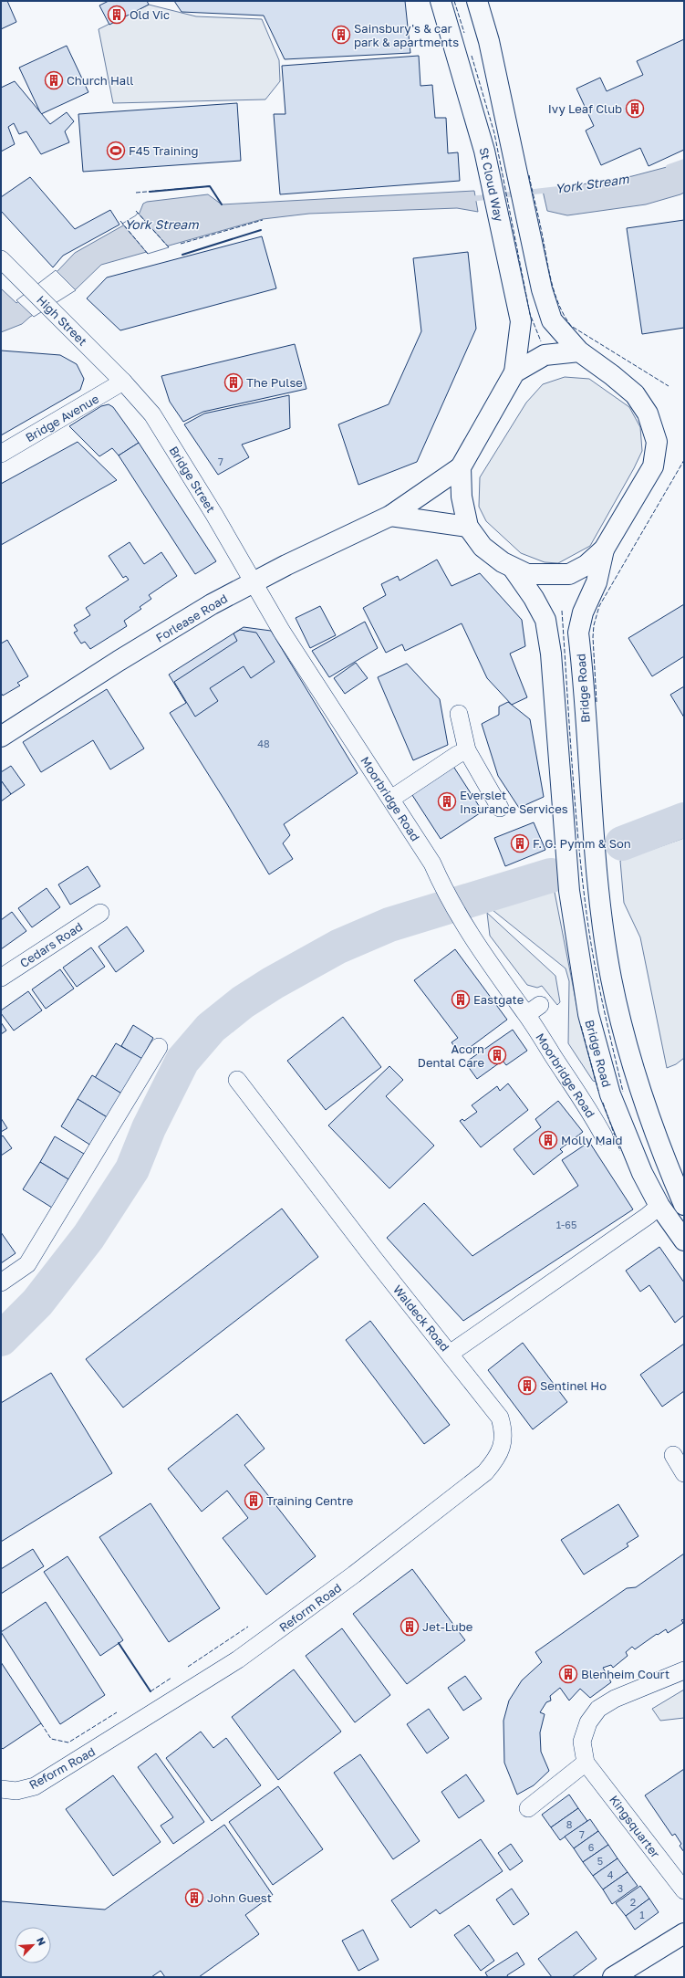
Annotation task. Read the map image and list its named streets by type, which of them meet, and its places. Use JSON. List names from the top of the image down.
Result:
{
  "streets": {
    "main road": ["St Cloud Way", "Forlease Road", "Bridge Road"],
    "street": [
      "High Street",
      "Bridge Avenue",
      "Bridge Street",
      "Moorbridge Road",
      "Cedars Road",
      "Waldeck Road",
      "Reform Road",
      "Kingsquarter"
    ]
  },
  "crossings": [
    ["High Street", "Bridge Avenue"],
    ["High Street", "Bridge Street"],
    ["Bridge Avenue", "Bridge Street"],
    ["Bridge Street", "Forlease Road"],
    ["Bridge Street", "Moorbridge Road"],
    ["Forlease Road", "Moorbridge Road"],
    ["Bridge Road", "Waldeck Road"],
    ["Waldeck Road", "Reform Road"]
  ],
  "water": ["York Stream"],
  "places": {
    "building": [
      "Old Vic",
      "Sainsbury's & car park & apartments",
      "Church Hall",
      "Ivy Leaf Club",
      "The Pulse",
      "Everslet Insurance Services",
      "F. G. Pymm & Son",
      "Eastgate",
      "Acorn Dental Care",
      "Molly Maid",
      "Sentinel Ho",
      "Training Centre",
      "Jet-Lube",
      "Blenheim Court",
      "John Guest"
    ],
    "sports": ["F45 Training"]
  },
  "house_numbers": [
    "7",
    "48",
    "1-65",
    "8",
    "7",
    "6",
    "5",
    "4",
    "3",
    "2",
    "1"
  ],
  "north": "top right"
}
